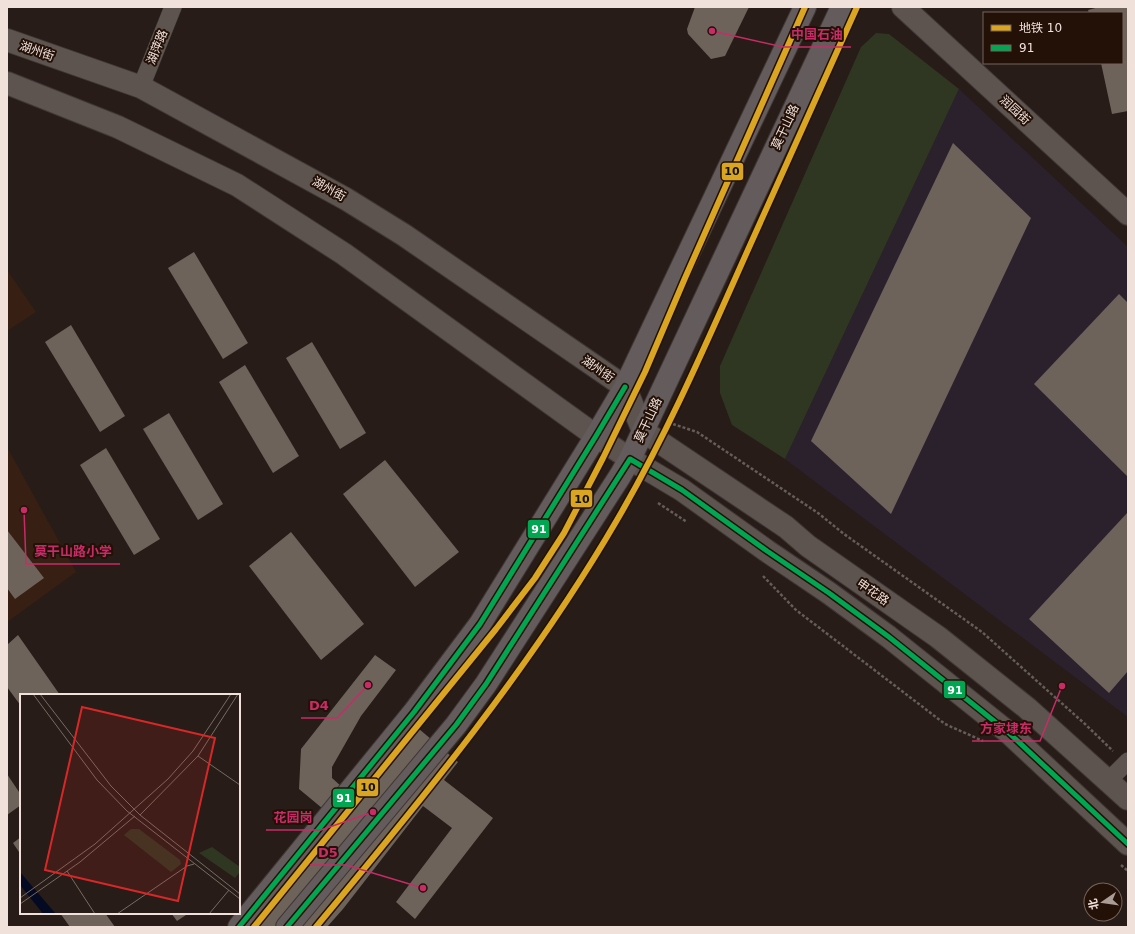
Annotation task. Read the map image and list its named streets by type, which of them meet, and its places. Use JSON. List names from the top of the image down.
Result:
{
  "streets": {
    "main road": [
      "湖州街",
      "润园街",
      "莫干山路",
      "申花路"
    ],
    "street": ["湖萍路"]
  },
  "crossings": [
    ["湖萍路", "湖州街"],
    ["莫干山路", "申花路"]
  ],
  "places": [
    "中国石油",
    "莫干山路小学",
    "D4",
    "方家埭东",
    "花园岗",
    "D5"
  ],
  "lines": ["metro line 10", "transit line 91"],
  "legend": ["地铁 10", "91"],
  "north": "left"
}
